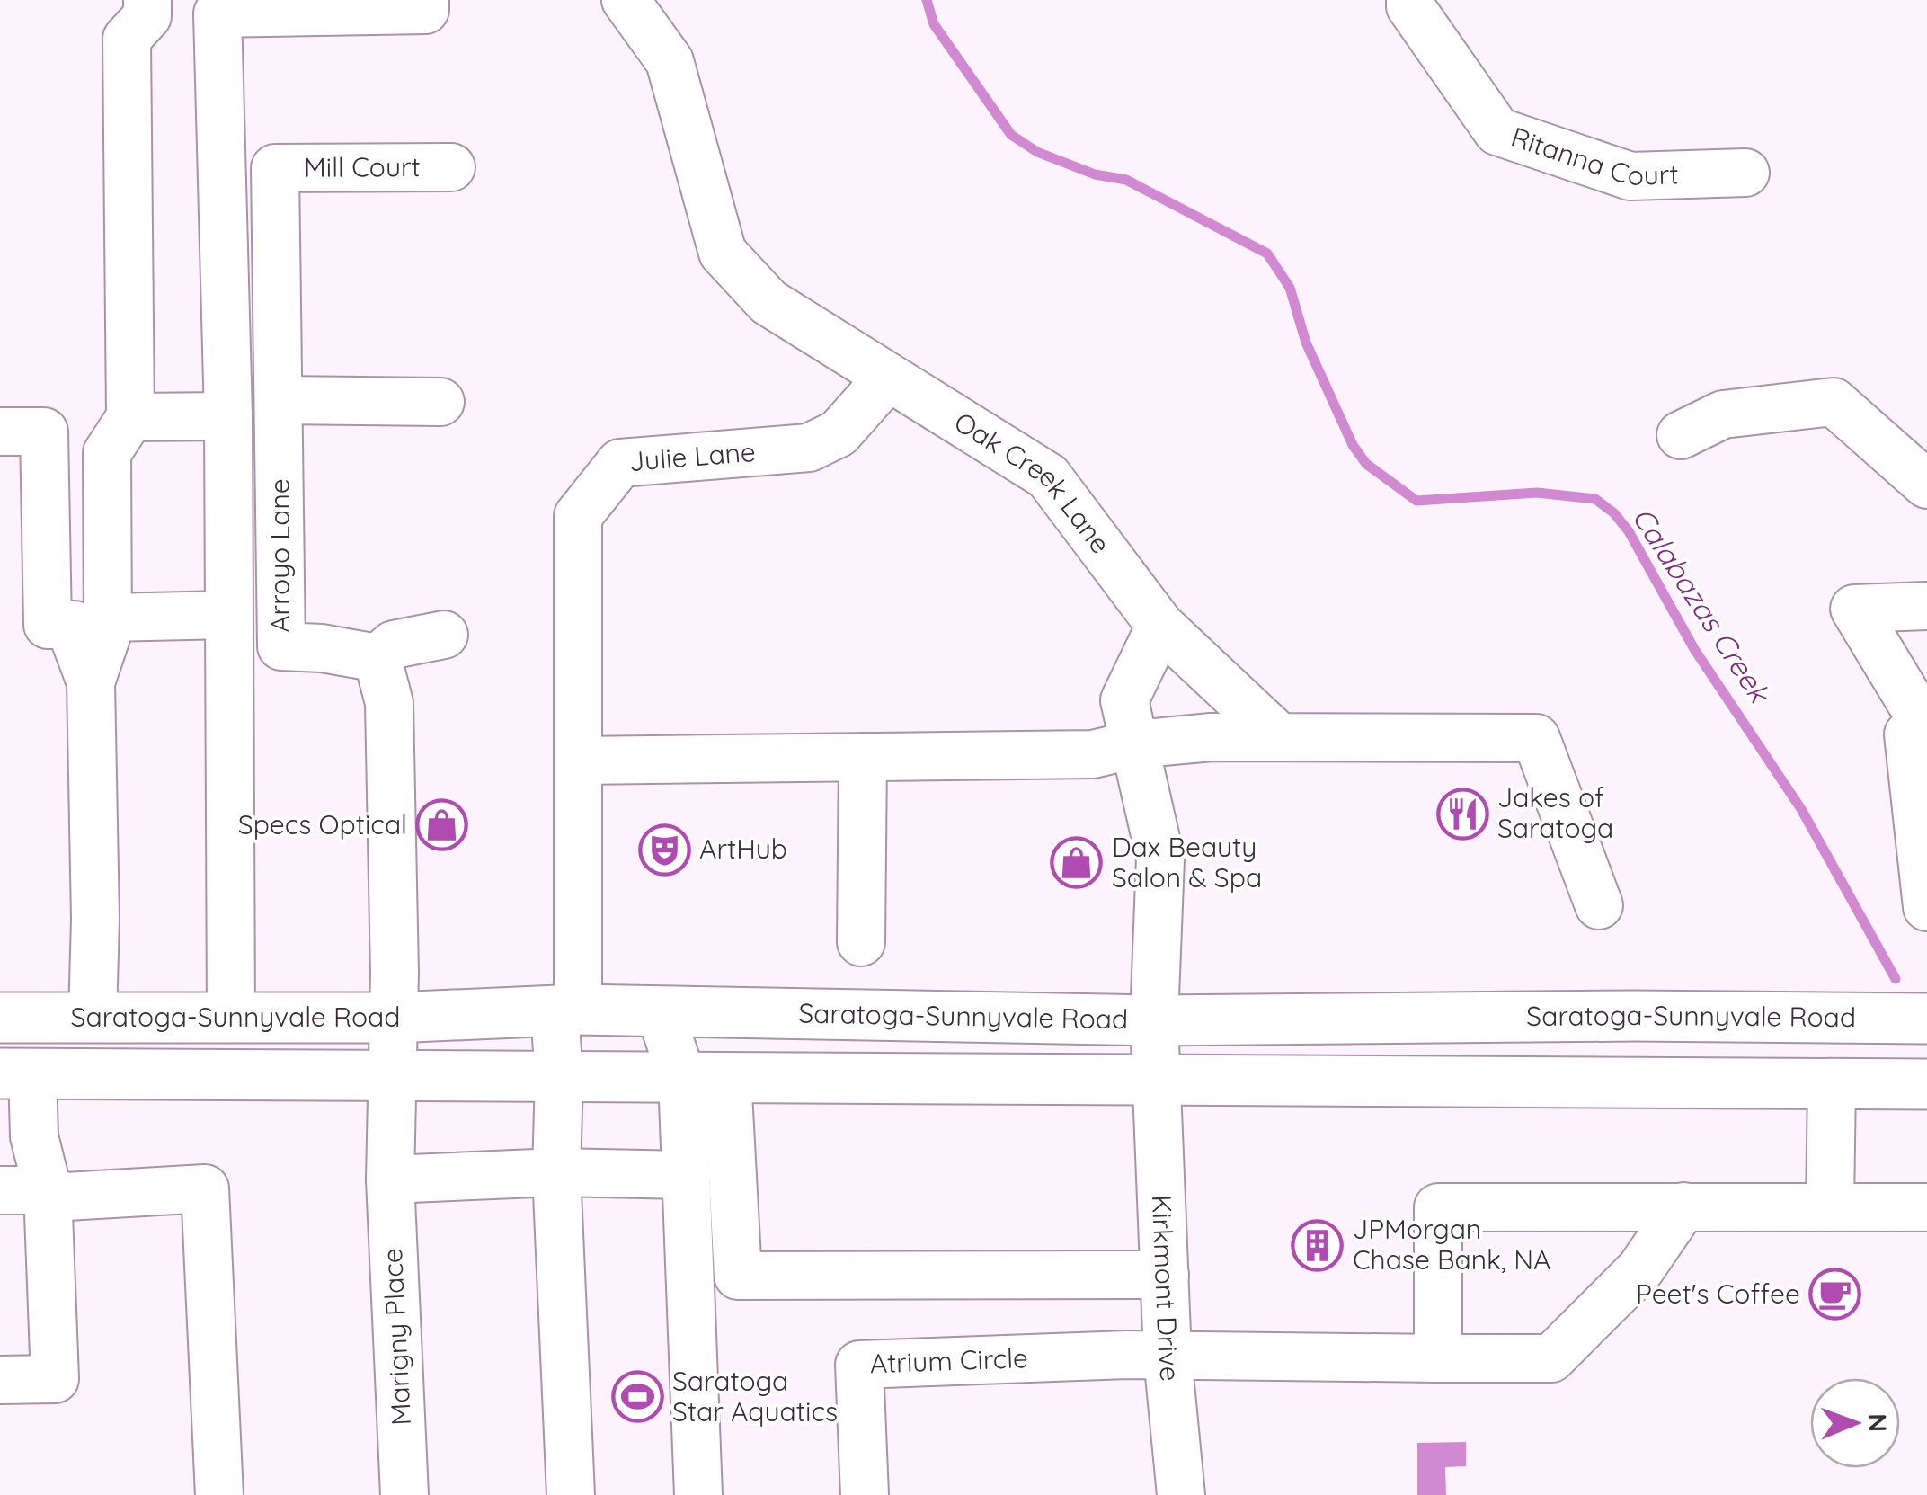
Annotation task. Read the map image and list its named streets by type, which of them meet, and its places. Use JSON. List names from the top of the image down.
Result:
{
  "streets": {
    "main road": ["Saratoga-Sunnyvale Road"],
    "street": [
      "Ritanna Court",
      "Mill Court",
      "Julie Lane",
      "Oak Creek Lane",
      "Arroyo Lane",
      "Kirkmont Drive",
      "Marigny Place",
      "Atrium Circle"
    ]
  },
  "crossings": [
    ["Mill Court", "Arroyo Lane"],
    ["Julie Lane", "Oak Creek Lane"],
    ["Julie Lane", "Saratoga-Sunnyvale Road"],
    ["Saratoga-Sunnyvale Road", "Marigny Place"],
    ["Kirkmont Drive", "Atrium Circle"]
  ],
  "water": ["Calabazas Creek"],
  "places": {
    "restaurant": ["Jakes of Saratoga"],
    "shop": ["Specs Optical", "Dax Beauty Salon & Spa"],
    "theatre": ["ArtHub"],
    "building": ["JPMorgan Chase Bank, NA"],
    "cafe": ["Peet's Coffee"],
    "sports": ["Saratoga Star Aquatics"]
  },
  "north": "right"
}
